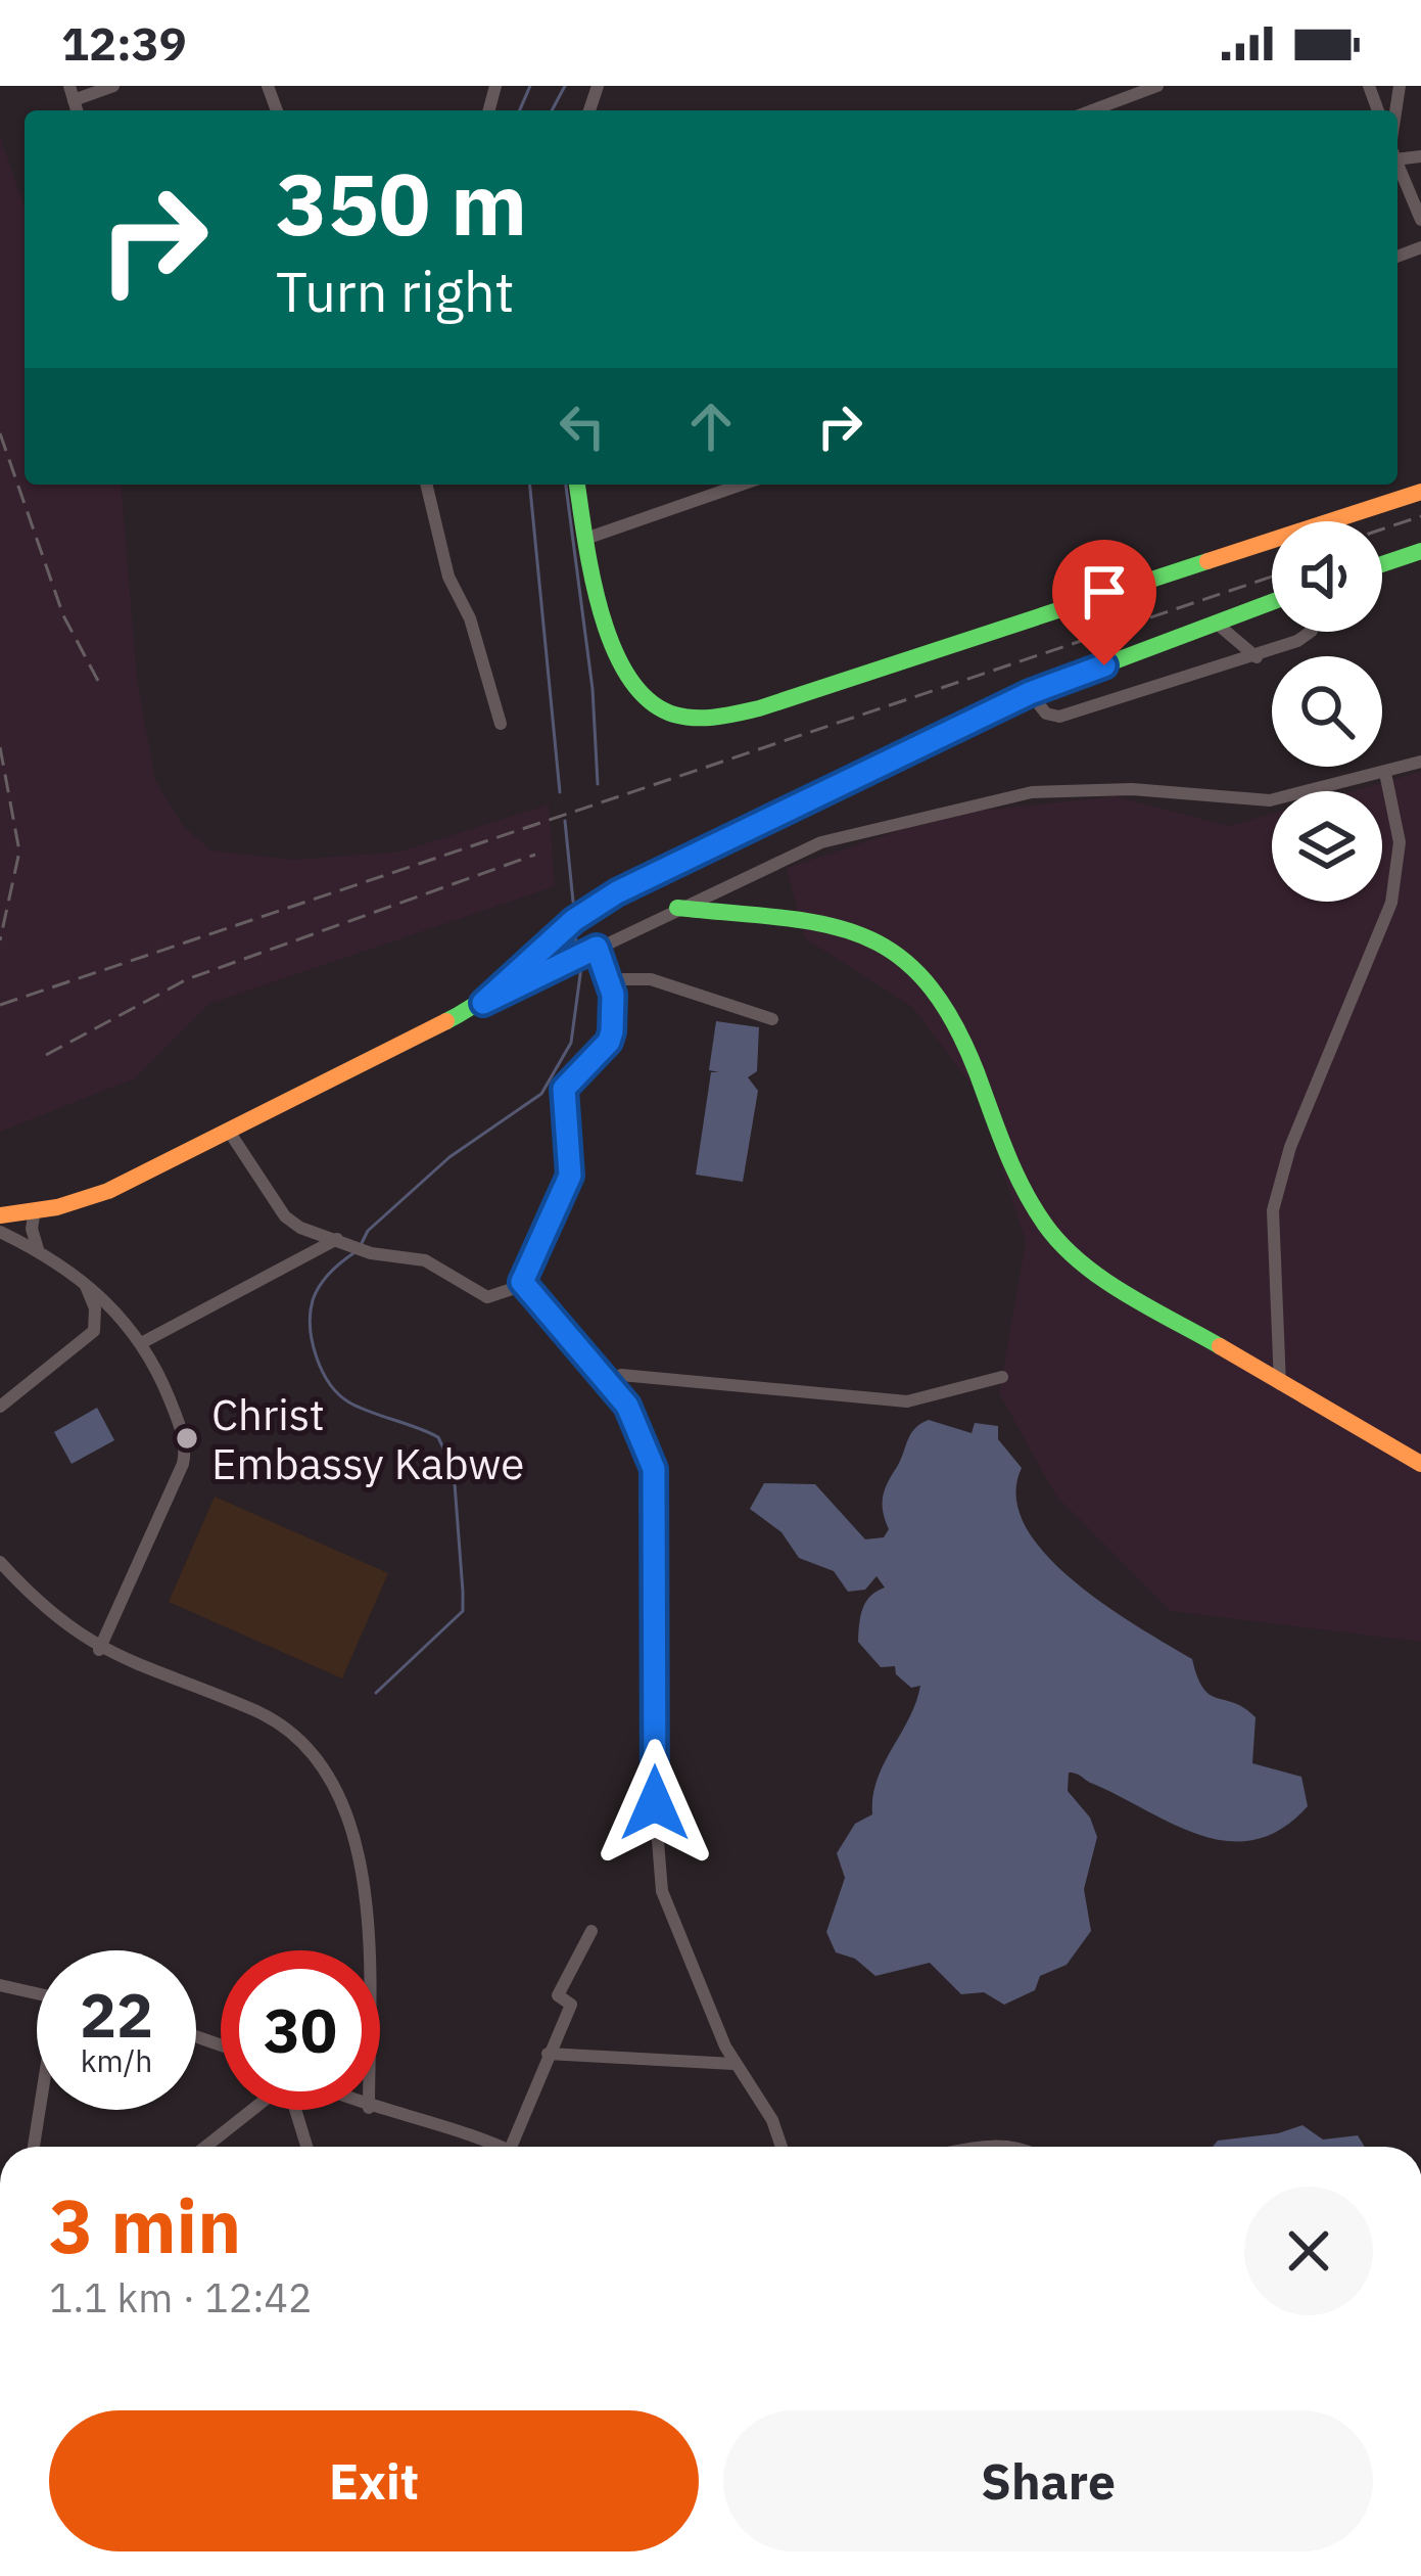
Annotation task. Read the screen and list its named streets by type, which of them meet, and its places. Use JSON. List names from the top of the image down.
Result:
{
  "places": ["Christ Embassy Kabwe"],
  "page": {
    "status": "12:39",
    "turn": ["350 m", "Turn right"],
    "speed": "22 km/h",
    "limit": "30",
    "heading": ["3 min", "1.1 km · 12:42"],
    "buttons": ["Exit", "Share"]
  }
}
